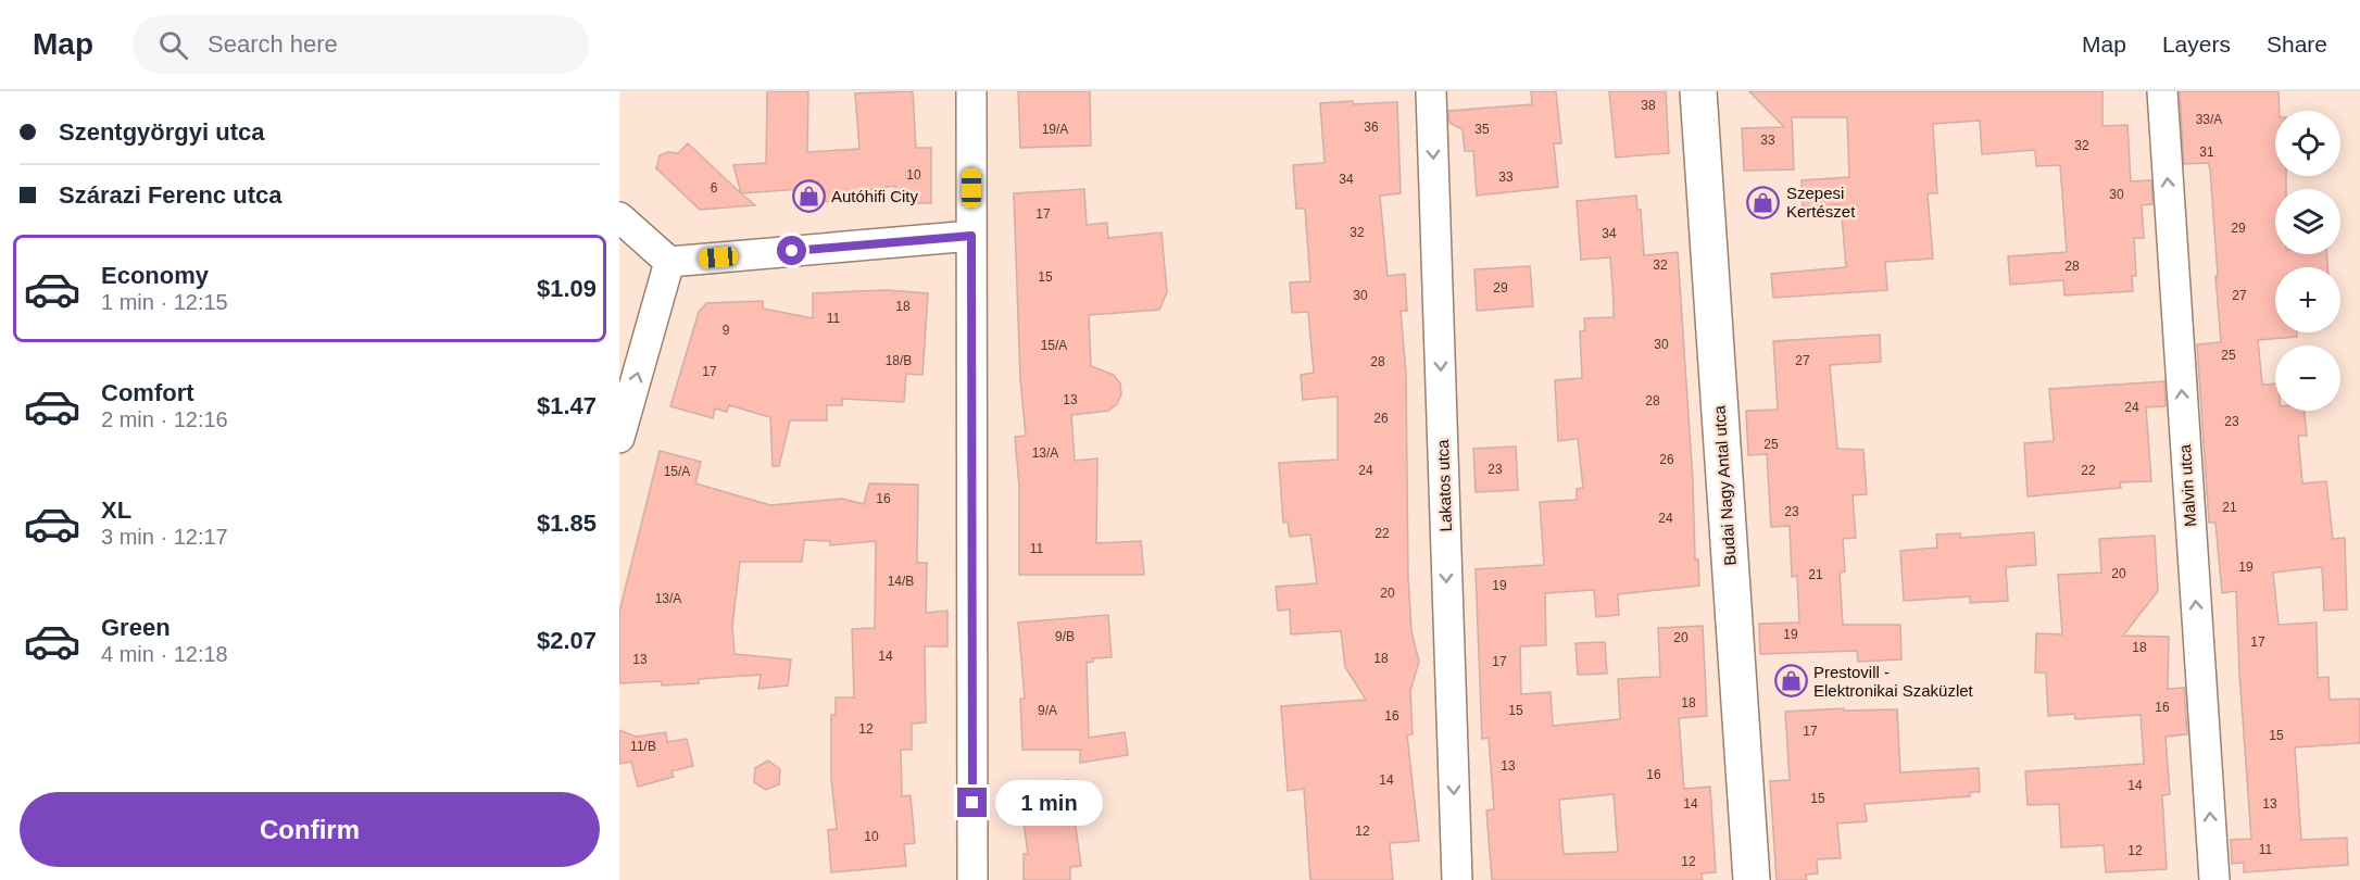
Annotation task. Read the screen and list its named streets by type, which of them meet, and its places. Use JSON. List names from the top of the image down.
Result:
{
  "streets": {
    "street": ["Lakatos utca", "Budai Nagy Antal utca", "Malvin utca"]
  },
  "one_way": ["Lakatos utca", "Malvin utca"],
  "places": {
    "shop": ["Autóhifi City", "Szepesi Kertészet", "Prestovill - Elektronikai Szaküzlet"]
  },
  "house_numbers": [
    "38",
    "33/A",
    "36",
    "19/A",
    "35",
    "33",
    "32",
    "31",
    "10",
    "33",
    "34",
    "6",
    "30",
    "17",
    "29",
    "32",
    "34",
    "32",
    "28",
    "15",
    "29",
    "30",
    "27",
    "18",
    "11",
    "9",
    "30",
    "15/A",
    "25",
    "18/B",
    "27",
    "28",
    "17",
    "13",
    "28",
    "24",
    "26",
    "23",
    "25",
    "13/A",
    "26",
    "23",
    "24",
    "22",
    "15/A",
    "16",
    "21",
    "23",
    "24",
    "22",
    "11",
    "19",
    "20",
    "21",
    "14/B",
    "19",
    "20",
    "13/A",
    "19",
    "9/B",
    "20",
    "17",
    "18",
    "14",
    "18",
    "13",
    "17",
    "18",
    "16",
    "9/A",
    "15",
    "16",
    "12",
    "17",
    "15",
    "11/B",
    "13",
    "16",
    "14",
    "14",
    "15",
    "14",
    "13",
    "12",
    "10",
    "11",
    "12",
    "12"
  ],
  "page": {
    "header": "Map",
    "search": "Search here",
    "nav": ["Map", "Layers", "Share"],
    "banner": ["Szentgyörgyi utca", "Szárazi Ferenc utca"],
    "map_buttons": ["+", "−"],
    "list": [
      {
        "name": "Economy",
        "note": "1 min · 12:15",
        "value": "$1.09"
      },
      {
        "name": "Comfort",
        "note": "2 min · 12:16",
        "value": "$1.47"
      },
      {
        "name": "XL",
        "note": "3 min · 12:17",
        "value": "$1.85"
      },
      {
        "name": "Green",
        "note": "4 min · 12:18",
        "value": "$2.07"
      }
    ],
    "buttons": "Confirm",
    "bubble": "1 min"
  }
}
